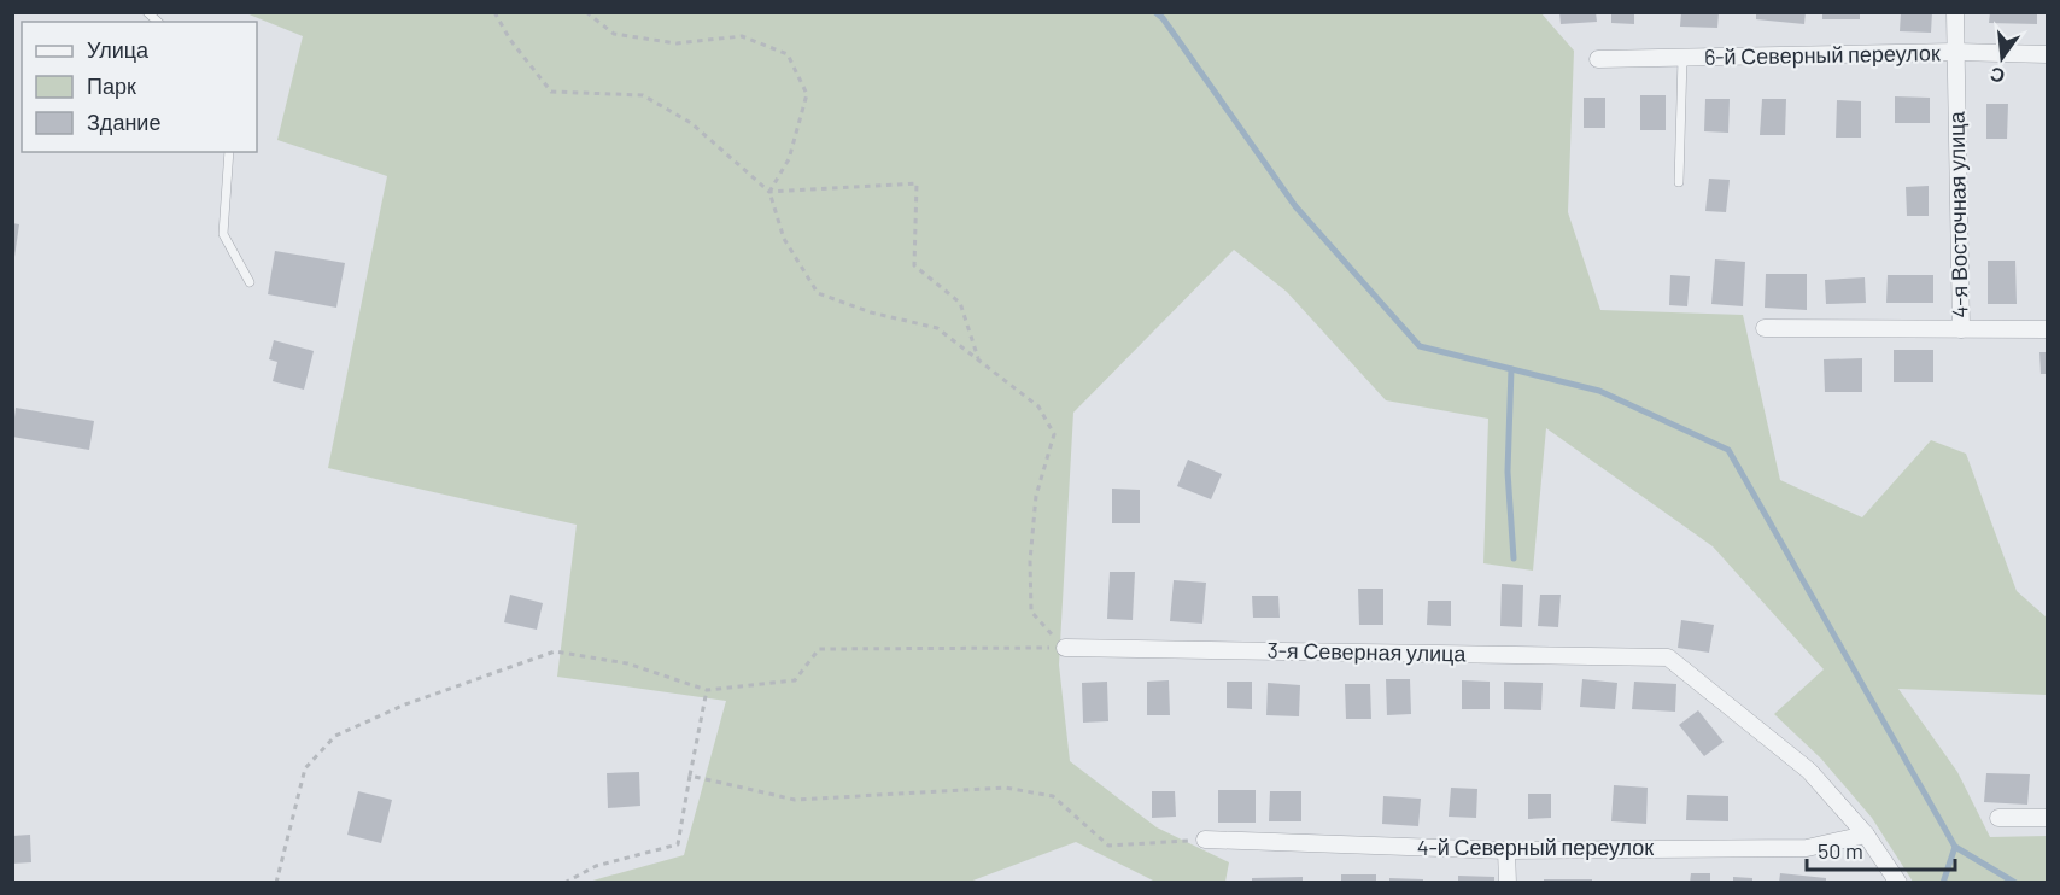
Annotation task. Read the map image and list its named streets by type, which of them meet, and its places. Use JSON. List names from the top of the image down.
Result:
{
  "streets": {
    "street": [
      "6-й Северный переулок",
      "4-я Восточная улица",
      "3-я Северная улица",
      "4-й Северный переулок"
    ]
  },
  "crossings": [
    ["6-й Северный переулок", "4-я Восточная улица"],
    ["3-я Северная улица", "4-й Северный переулок"]
  ],
  "legend": ["Улица", "Парк", "Здание"],
  "scale_bar": "50 m",
  "north": "bottom"
}
